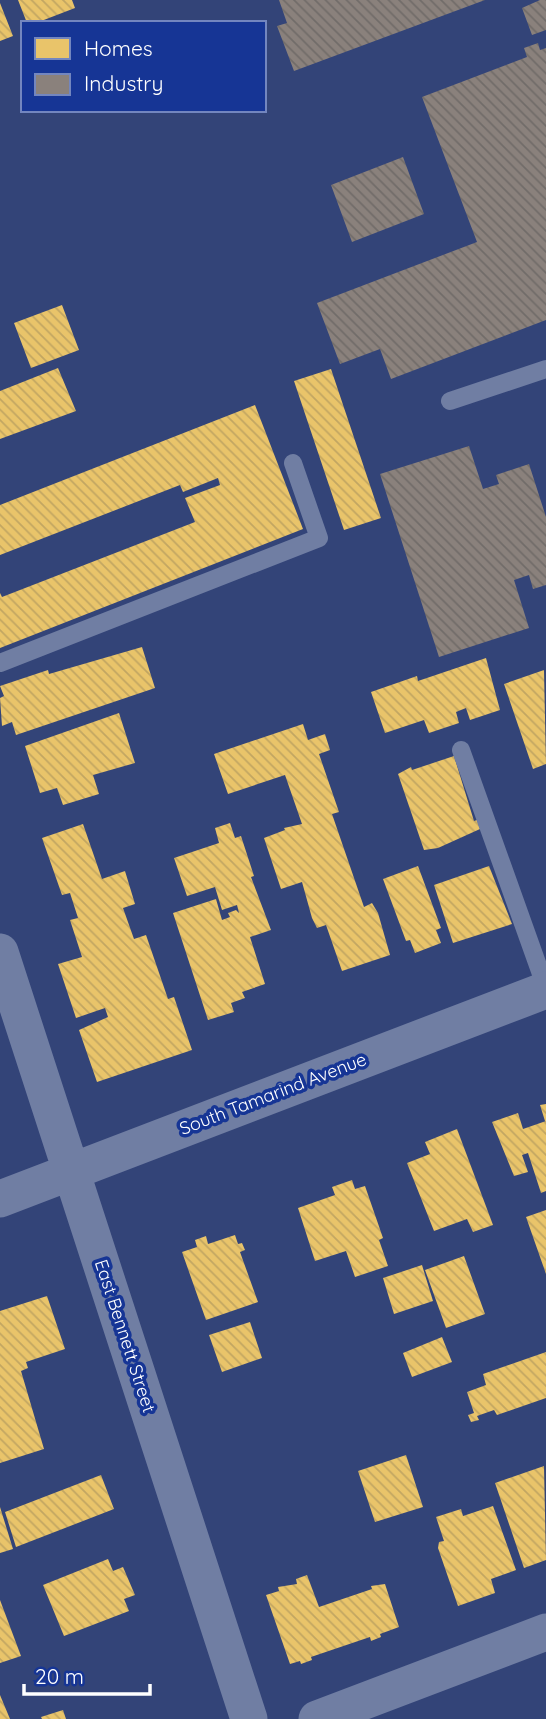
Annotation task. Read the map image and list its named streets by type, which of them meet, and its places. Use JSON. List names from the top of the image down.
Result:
{
  "streets": {
    "street": ["South Tamarind Avenue", "East Bennett Street"]
  },
  "crossings": [
    ["South Tamarind Avenue", "East Bennett Street"]
  ],
  "legend": ["Homes", "Industry"],
  "scale_bar": "20 m"
}
